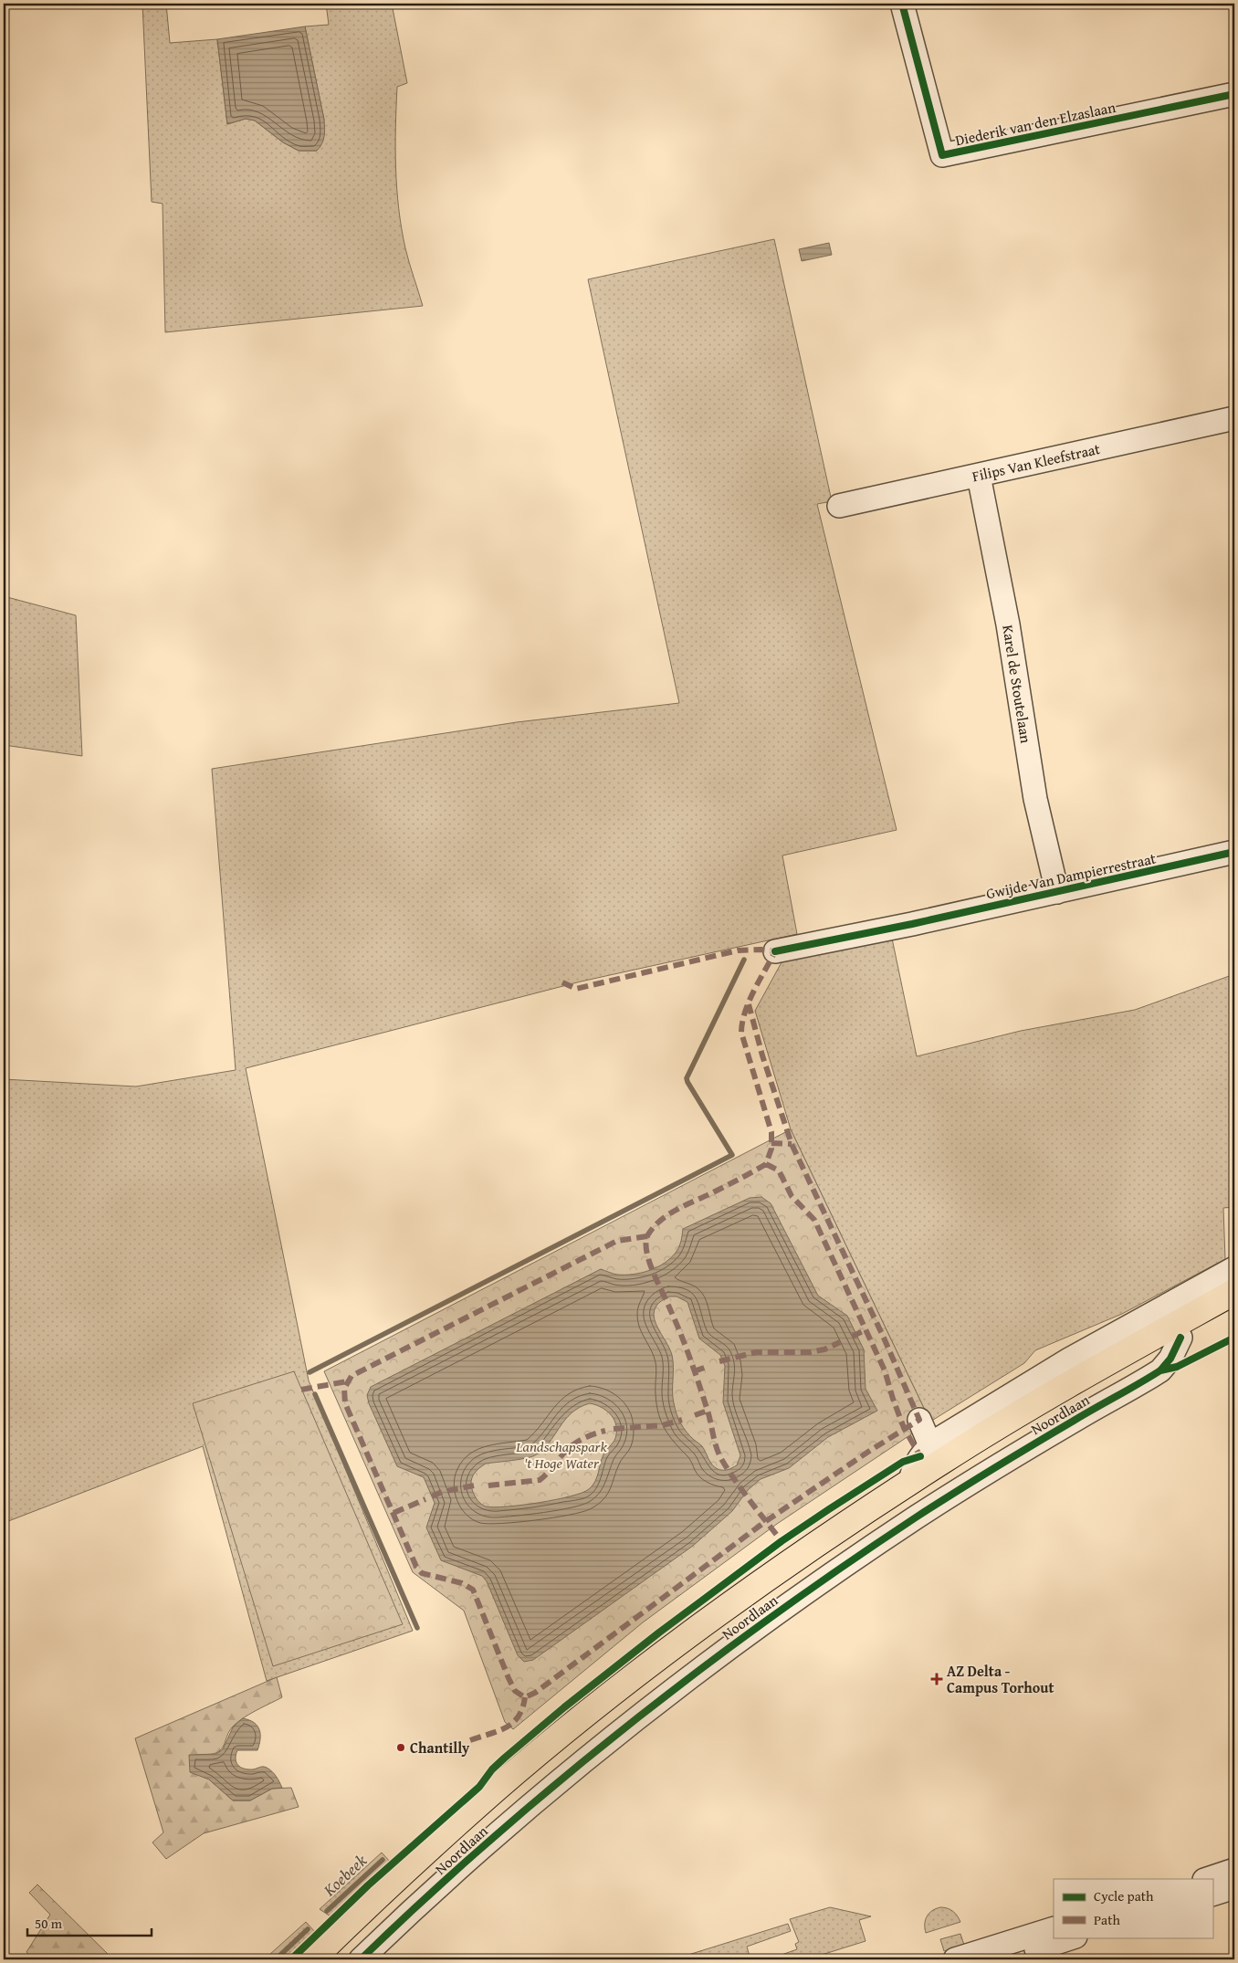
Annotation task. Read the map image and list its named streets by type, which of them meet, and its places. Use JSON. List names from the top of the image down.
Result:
{
  "streets": {
    "main road": ["Noordlaan"],
    "street": [
      "Diederik van den Elzaslaan",
      "Filips Van Kleefstraat",
      "Karel de Stoutelaan",
      "Gwijde Van Dampierrestraat"
    ]
  },
  "crossings": [
    ["Filips Van Kleefstraat", "Karel de Stoutelaan"],
    ["Karel de Stoutelaan", "Gwijde Van Dampierrestraat"]
  ],
  "water": ["Koebeek"],
  "parks": ["Landschapspark 't Hoge Water"],
  "places": {
    "health": ["AZ Delta - Campus Torhout"],
    "other": ["Chantilly"]
  },
  "legend": ["Cycle path", "Path"],
  "scale_bar": "50 m"
}
